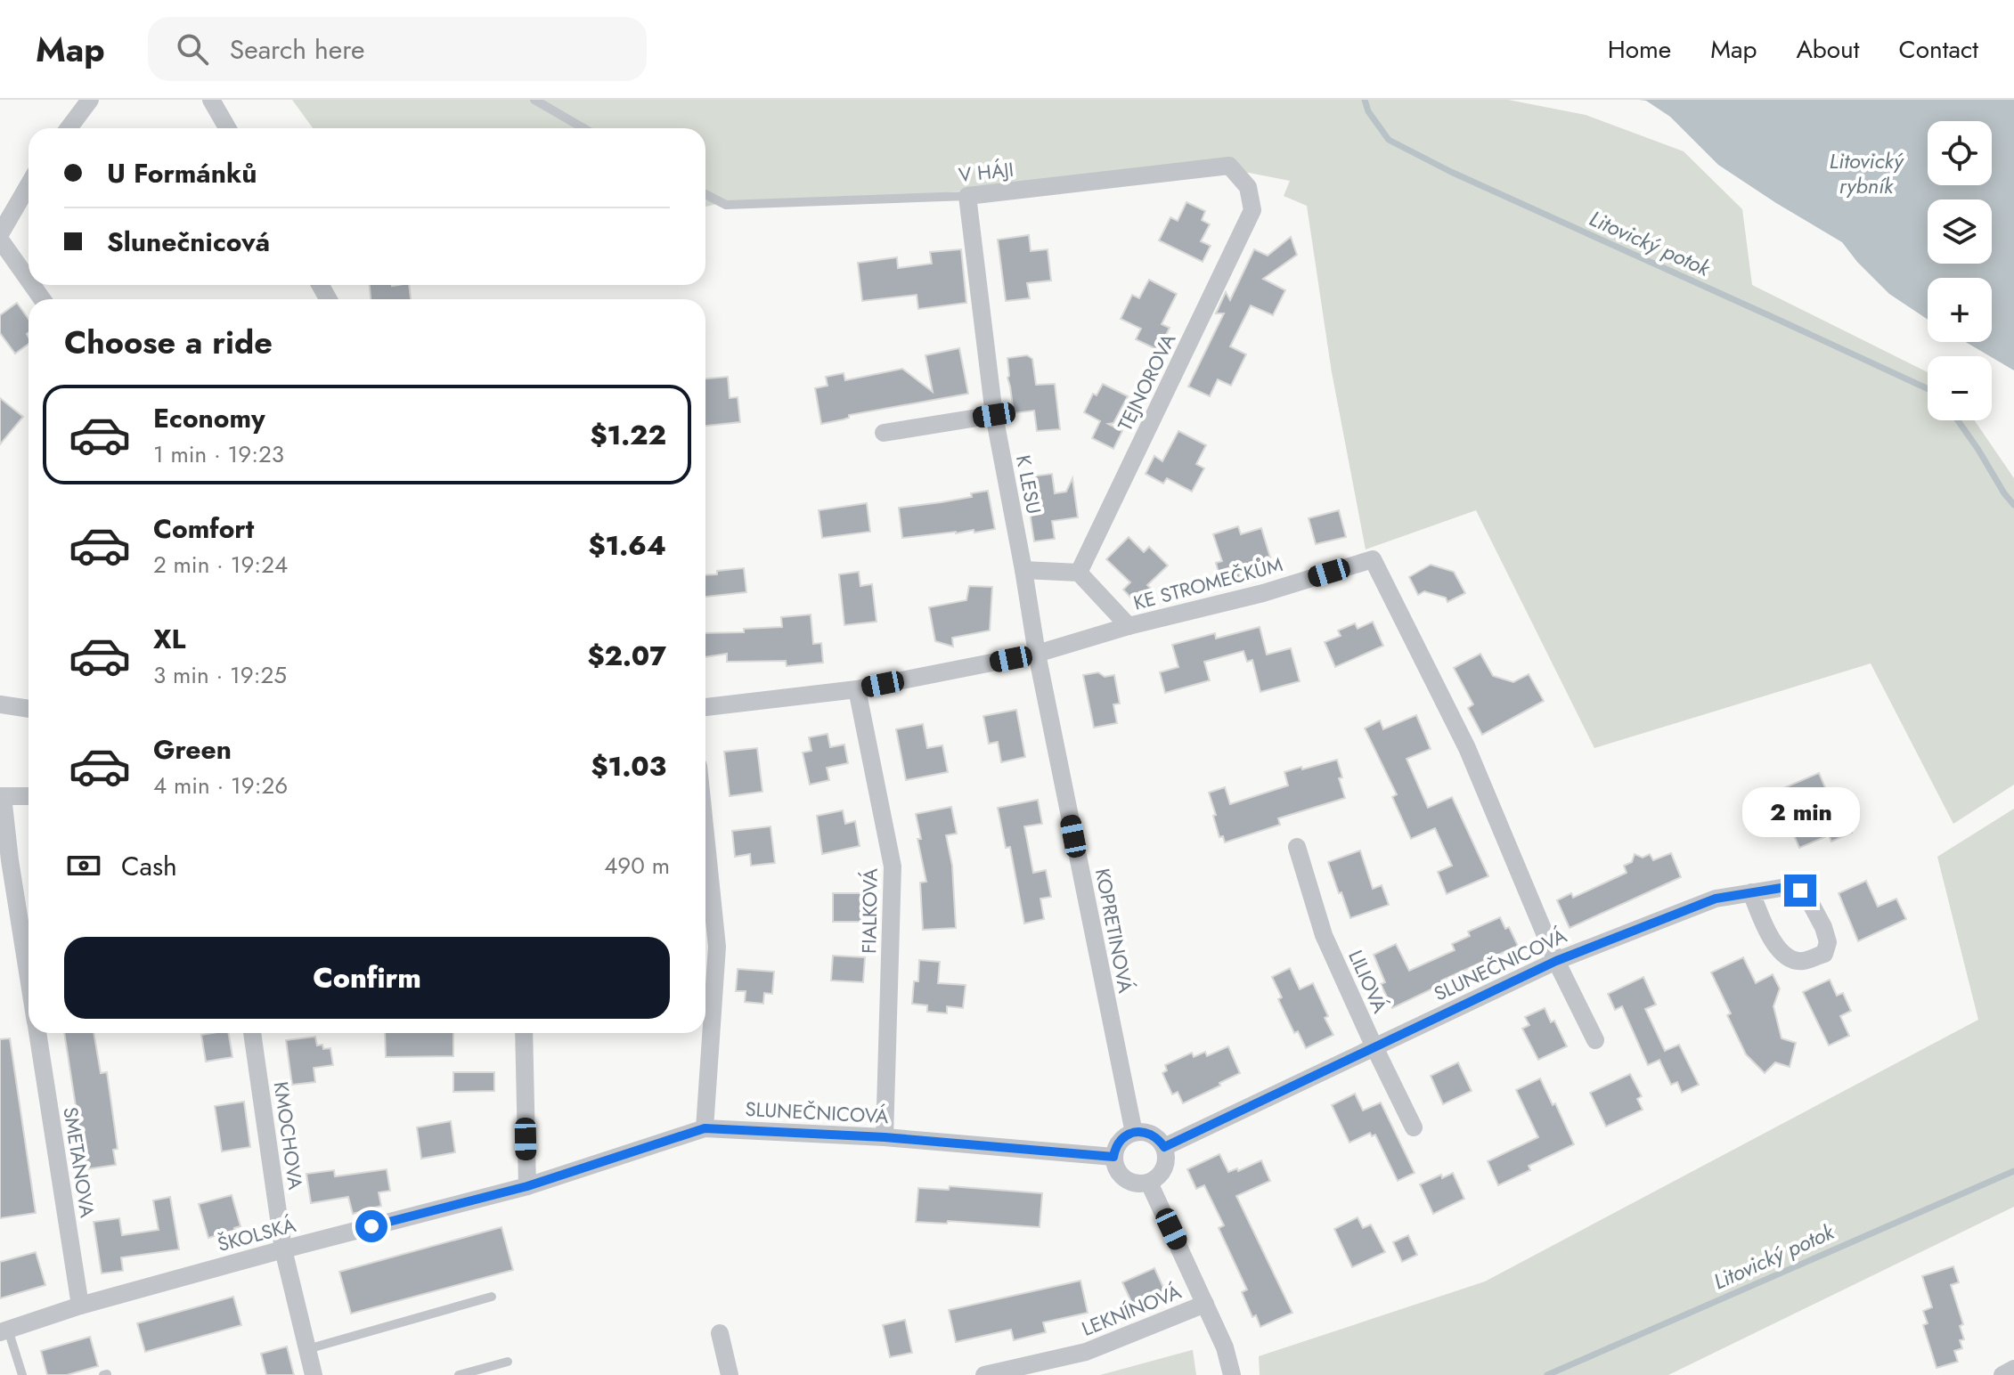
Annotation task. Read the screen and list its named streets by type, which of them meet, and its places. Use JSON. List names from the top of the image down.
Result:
{
  "streets": {
    "street": [
      "V HÁJI",
      "TEJNOROVA",
      "K LESU",
      "KE STROMEČKŮM",
      "FIALKOVÁ",
      "KOPRETINOVÁ",
      "SLUNEČNICOVÁ",
      "LILIOVÁ",
      "KMOCHOVA",
      "SMETANOVA",
      "ŠKOLSKÁ",
      "LEKNÍNOVÁ"
    ]
  },
  "crossings": [
    ["V HÁJI", "TEJNOROVA"],
    ["V HÁJI", "K LESU"],
    ["K LESU", "KE STROMEČKŮM"],
    ["K LESU", "KOPRETINOVÁ"],
    ["KE STROMEČKŮM", "FIALKOVÁ"],
    ["KE STROMEČKŮM", "KOPRETINOVÁ"],
    ["KE STROMEČKŮM", "SLUNEČNICOVÁ"],
    ["FIALKOVÁ", "SLUNEČNICOVÁ"],
    ["KOPRETINOVÁ", "SLUNEČNICOVÁ"],
    ["KOPRETINOVÁ", "LEKNÍNOVÁ"],
    ["SLUNEČNICOVÁ", "LILIOVÁ"],
    ["SLUNEČNICOVÁ", "ŠKOLSKÁ"],
    ["SLUNEČNICOVÁ", "LEKNÍNOVÁ"],
    ["KMOCHOVA", "ŠKOLSKÁ"],
    ["SMETANOVA", "ŠKOLSKÁ"]
  ],
  "water": ["Litovický rybník", "Litovický potok"],
  "page": {
    "header": "Map",
    "search": "Search here",
    "nav": [
      "Home",
      "Map",
      "About",
      "Contact"
    ],
    "map_buttons": ["+", "−"],
    "banner": ["U Formánků", "Slunečnicová"],
    "heading": "Choose a ride",
    "list": [
      {
        "name": "Economy",
        "note": "1 min · 19:23",
        "value": "$1.22"
      },
      {
        "name": "Comfort",
        "note": "2 min · 19:24",
        "value": "$1.64"
      },
      {
        "name": "XL",
        "note": "3 min · 19:25",
        "value": "$2.07"
      },
      {
        "name": "Green",
        "note": "4 min · 19:26",
        "value": "$1.03"
      }
    ],
    "bubble": "2 min",
    "pay": ["Cash", "490 m"],
    "buttons": "Confirm"
  }
}
